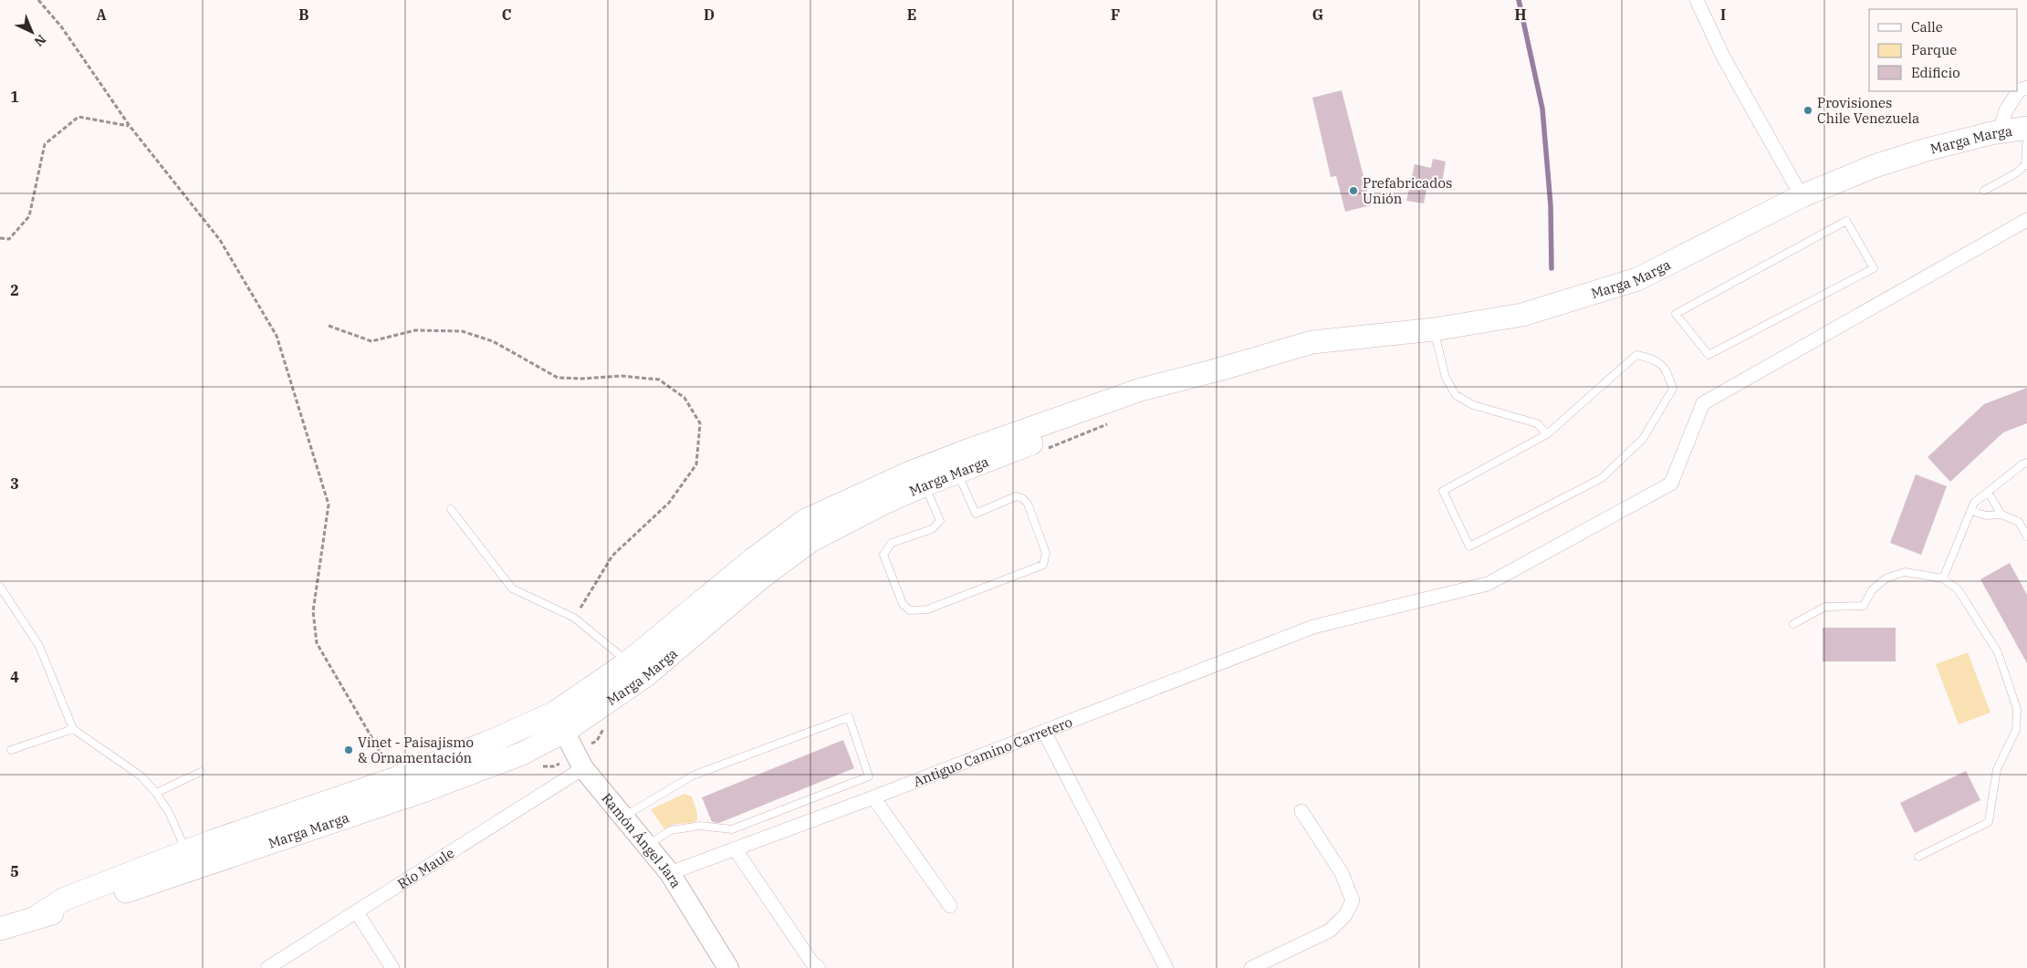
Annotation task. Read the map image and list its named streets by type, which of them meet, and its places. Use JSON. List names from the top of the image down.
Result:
{
  "streets": {
    "main road": ["Marga Marga", "Ramón Ángel Jara"],
    "street": ["Antiguo Camino Carretero", "Río Maule"]
  },
  "crossings": [
    ["Marga Marga", "Ramón Ángel Jara"],
    ["Antiguo Camino Carretero", "Ramón Ángel Jara"],
    ["Ramón Ángel Jara", "Río Maule"]
  ],
  "places": ["Provisiones Chile Venezuela", "Prefabricados Unión", "Vinet - Paisajismo & Ornamentación"],
  "legend": ["Calle", "Parque", "Edificio"],
  "north": "bottom right",
  "grid": {
    "columns": [
      "A",
      "B",
      "C",
      "D",
      "E",
      "F",
      "G",
      "H",
      "I"
    ],
    "rows": [
      "1",
      "2",
      "3",
      "4",
      "5"
    ]
  }
}
